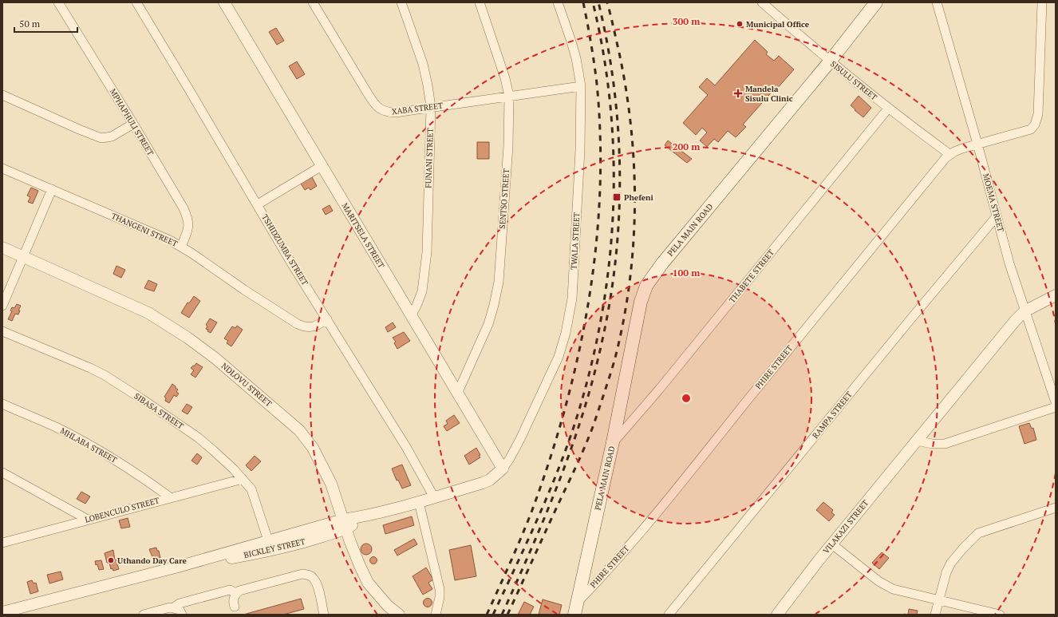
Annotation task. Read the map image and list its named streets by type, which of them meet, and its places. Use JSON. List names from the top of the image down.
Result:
{
  "streets": {
    "main road": ["PELA MAIN ROAD"],
    "street": [
      "SISULU STREET",
      "XABA STREET",
      "MPHAPHULI STREET",
      "FUNANI STREET",
      "SENTSO STREET",
      "MOEMA STREET",
      "THANGENI STREET",
      "MARITSELA STREET",
      "TWALA STREET",
      "TSHIDZUMBA STREET",
      "THABETE STREET",
      "PHIRE STREET",
      "NDLOVU STREET",
      "SIBASA STREET",
      "RAMPA STREET",
      "MHLABA STREET",
      "LOBENCULO STREET",
      "VILAKAZI STREET",
      "BICKLEY STREET"
    ]
  },
  "crossings": [
    ["SISULU STREET", "PELA MAIN ROAD"],
    ["SISULU STREET", "THABETE STREET"],
    ["SISULU STREET", "PHIRE STREET"],
    ["XABA STREET", "FUNANI STREET"],
    ["XABA STREET", "SENTSO STREET"],
    ["XABA STREET", "TWALA STREET"],
    ["MPHAPHULI STREET", "THANGENI STREET"],
    ["FUNANI STREET", "MARITSELA STREET"],
    ["SENTSO STREET", "MARITSELA STREET"],
    ["MOEMA STREET", "PHIRE STREET"],
    ["MOEMA STREET", "RAMPA STREET"],
    ["MOEMA STREET", "VILAKAZI STREET"],
    ["THANGENI STREET", "TSHIDZUMBA STREET"],
    ["PELA MAIN ROAD", "THABETE STREET"],
    ["PELA MAIN ROAD", "PHIRE STREET"],
    ["MARITSELA STREET", "TWALA STREET"],
    ["MARITSELA STREET", "BICKLEY STREET"],
    ["TWALA STREET", "BICKLEY STREET"],
    ["TSHIDZUMBA STREET", "BICKLEY STREET"],
    ["NDLOVU STREET", "BICKLEY STREET"],
    ["SIBASA STREET", "LOBENCULO STREET"],
    ["SIBASA STREET", "BICKLEY STREET"],
    ["MHLABA STREET", "LOBENCULO STREET"]
  ],
  "places": {
    "other": ["Municipal Office", "Uthando Day Care"],
    "health": ["Mandela Sisulu Clinic"],
    "transit": ["Phefeni"]
  },
  "scale_bar": "50 m",
  "rings": ["300 m", "200 m", "100 m"]
}
